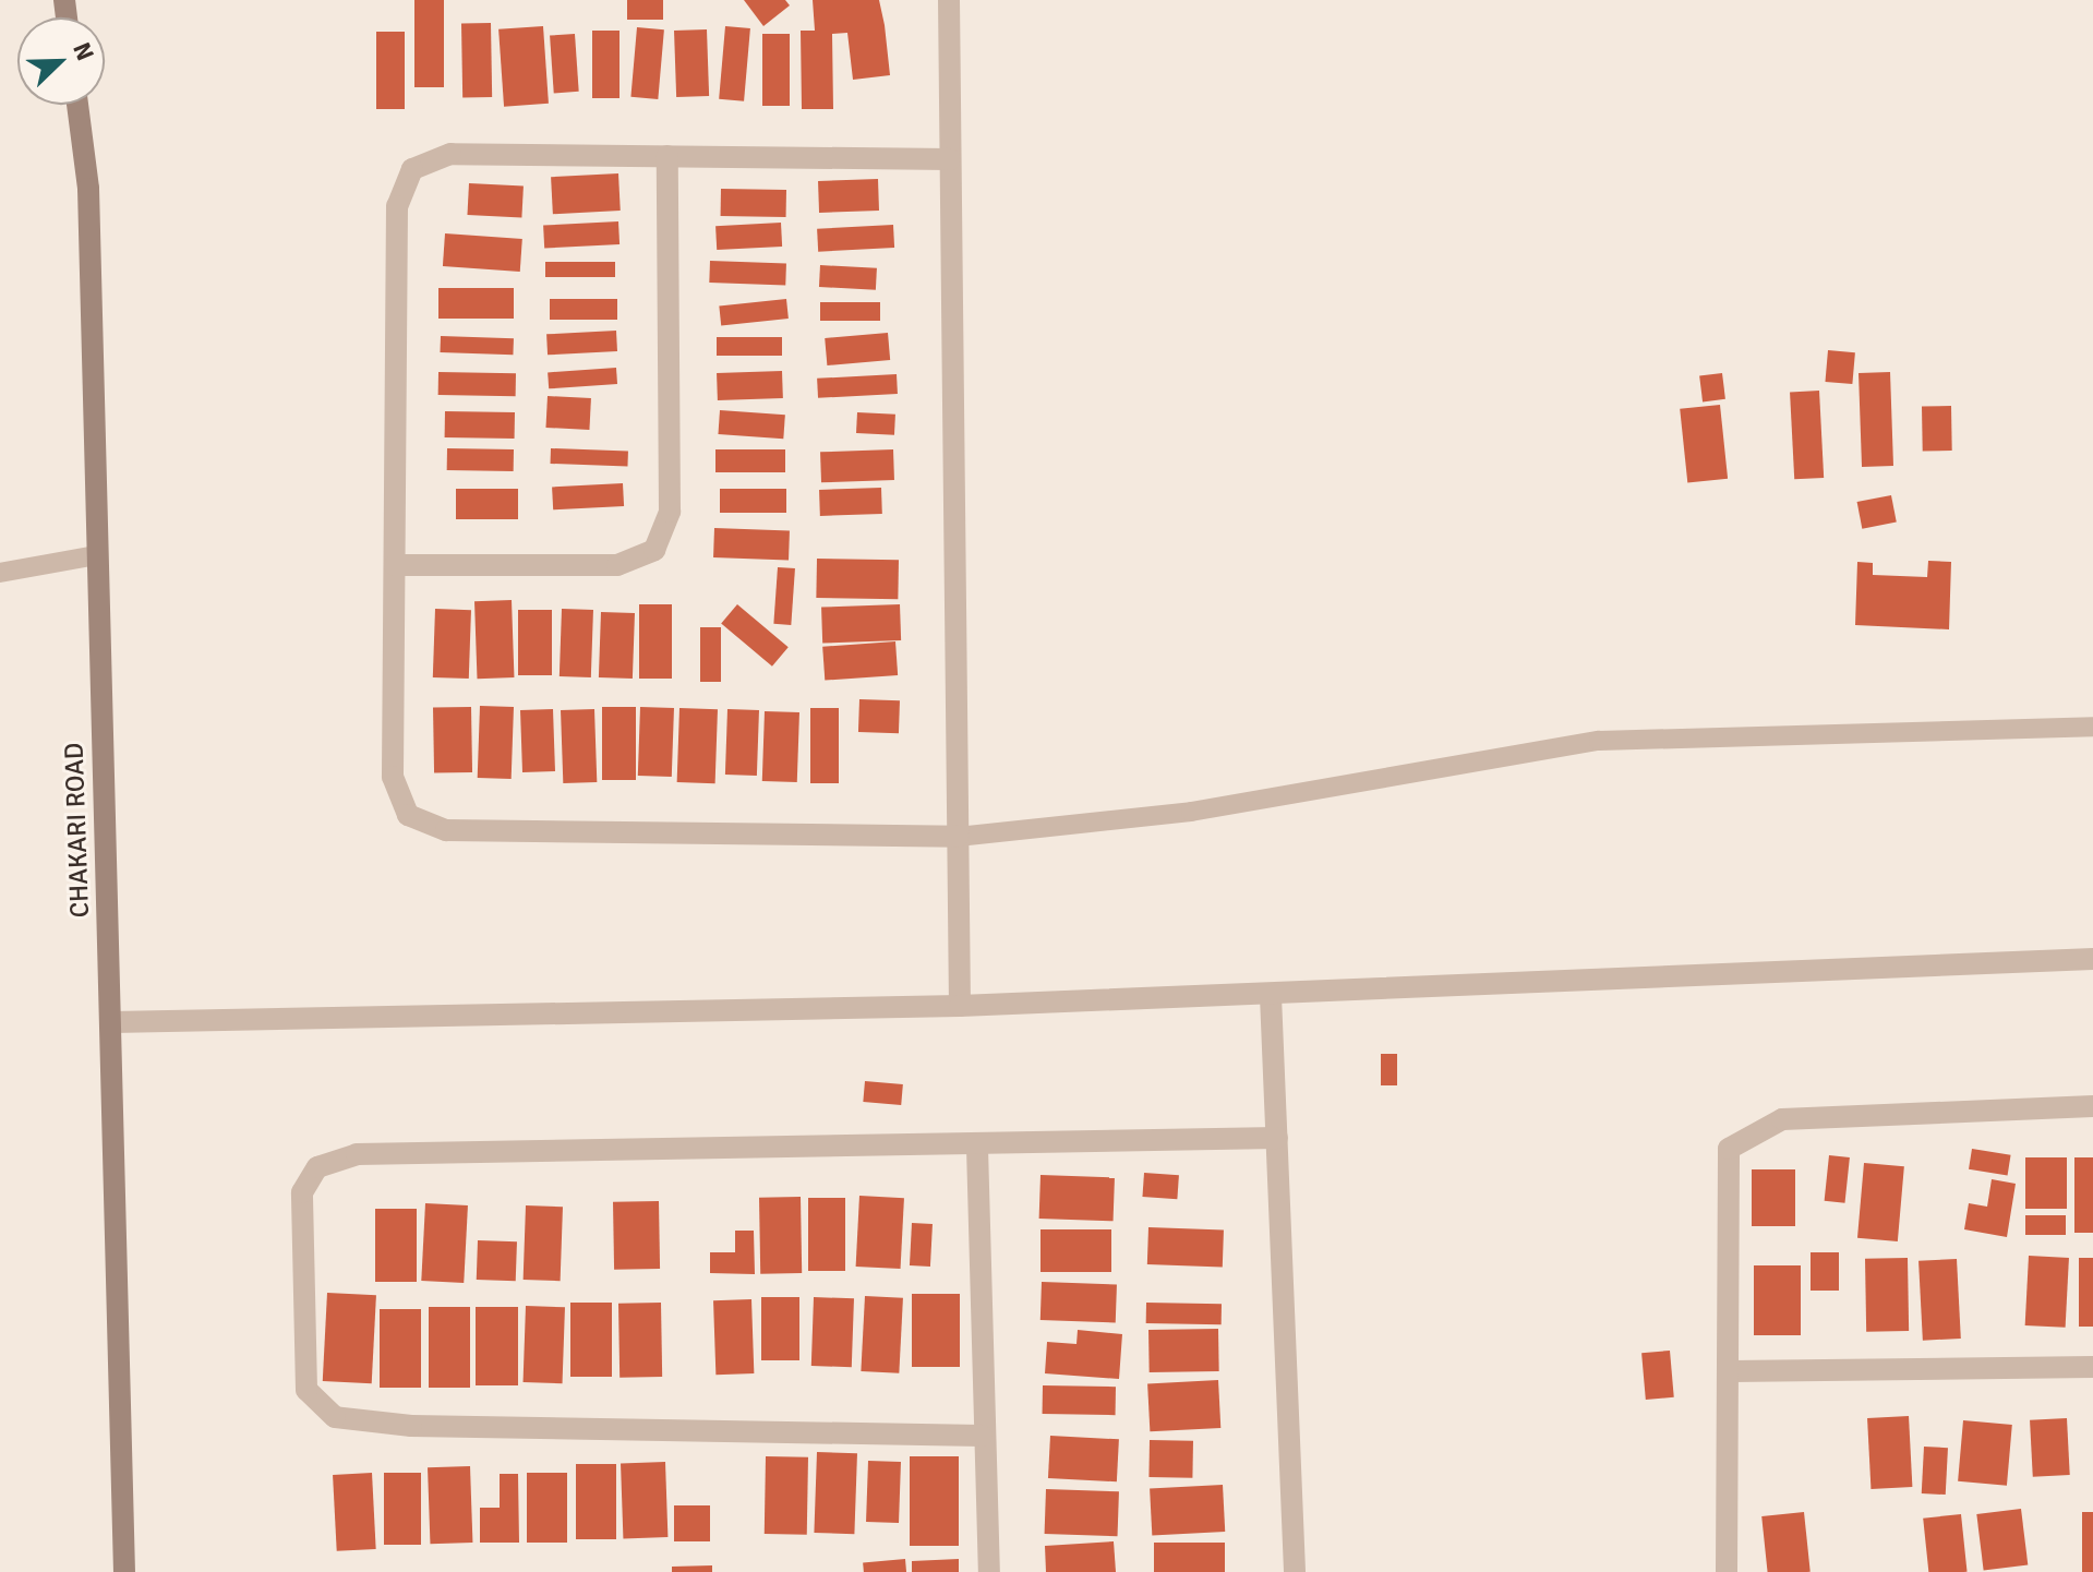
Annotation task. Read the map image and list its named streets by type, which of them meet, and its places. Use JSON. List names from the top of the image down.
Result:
{
  "streets": {
    "main road": ["CHAKARI ROAD"]
  },
  "north": "top right"
}
